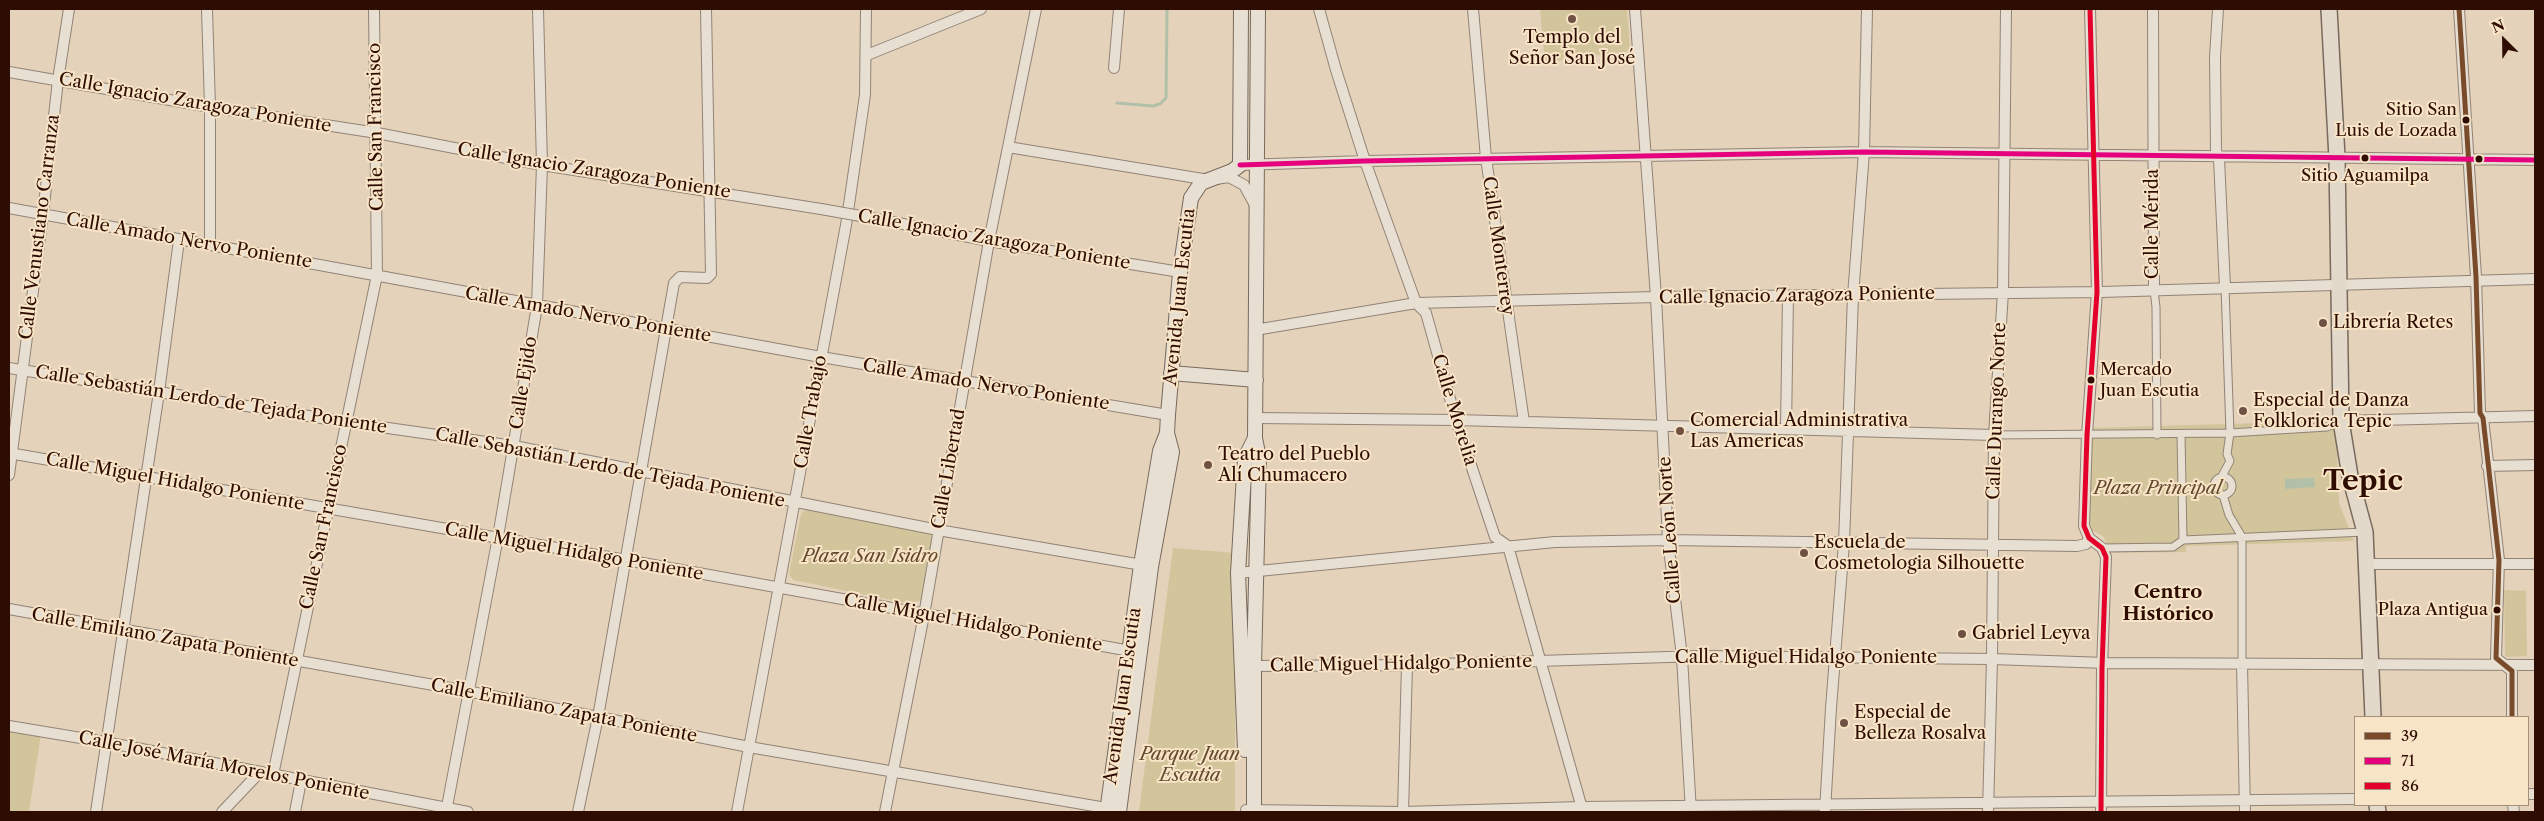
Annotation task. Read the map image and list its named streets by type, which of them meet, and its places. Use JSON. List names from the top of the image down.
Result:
{
  "streets": {
    "main road": ["Avenida Juan Escutia"],
    "street": [
      "Calle Ignacio Zaragoza Poniente",
      "Calle San Francisco",
      "Calle Mérida",
      "Calle Venustiano Carranza",
      "Calle Amado Nervo Poniente",
      "Calle Monterrey",
      "Calle Ejido",
      "Calle Sebastián Lerdo de Tejada Poniente",
      "Calle Morelia",
      "Calle Durango Norte",
      "Calle Trabajo",
      "Calle Libertad",
      "Calle Miguel Hidalgo Poniente",
      "Calle León Norte",
      "Calle Emiliano Zapata Poniente",
      "Calle José María Morelos Poniente"
    ]
  },
  "crossings": [
    ["Calle Ignacio Zaragoza Poniente", "Calle San Francisco"],
    ["Calle Ignacio Zaragoza Poniente", "Calle Mérida"],
    ["Calle Ignacio Zaragoza Poniente", "Calle Venustiano Carranza"],
    ["Calle Ignacio Zaragoza Poniente", "Calle Monterrey"],
    ["Calle Ignacio Zaragoza Poniente", "Avenida Juan Escutia"],
    ["Calle Ignacio Zaragoza Poniente", "Calle Ejido"],
    ["Calle Ignacio Zaragoza Poniente", "Calle Morelia"],
    ["Calle Ignacio Zaragoza Poniente", "Calle Durango Norte"],
    ["Calle Ignacio Zaragoza Poniente", "Calle Libertad"],
    ["Calle Ignacio Zaragoza Poniente", "Calle León Norte"],
    ["Calle San Francisco", "Calle Amado Nervo Poniente"],
    ["Calle San Francisco", "Calle Sebastián Lerdo de Tejada Poniente"],
    ["Calle San Francisco", "Calle Miguel Hidalgo Poniente"],
    ["Calle San Francisco", "Calle Emiliano Zapata Poniente"],
    ["Calle San Francisco", "Calle José María Morelos Poniente"],
    ["Calle Venustiano Carranza", "Calle Amado Nervo Poniente"],
    ["Calle Venustiano Carranza", "Calle Sebastián Lerdo de Tejada Poniente"],
    ["Calle Venustiano Carranza", "Calle Miguel Hidalgo Poniente"],
    ["Calle Amado Nervo Poniente", "Avenida Juan Escutia"],
    ["Calle Amado Nervo Poniente", "Calle Ejido"],
    ["Calle Amado Nervo Poniente", "Calle Trabajo"],
    ["Calle Amado Nervo Poniente", "Calle Libertad"],
    ["Avenida Juan Escutia", "Calle Sebastián Lerdo de Tejada Poniente"],
    ["Avenida Juan Escutia", "Calle Miguel Hidalgo Poniente"],
    ["Avenida Juan Escutia", "Calle Emiliano Zapata Poniente"],
    ["Calle Ejido", "Calle Sebastián Lerdo de Tejada Poniente"],
    ["Calle Ejido", "Calle Miguel Hidalgo Poniente"],
    ["Calle Ejido", "Calle Emiliano Zapata Poniente"],
    ["Calle Ejido", "Calle José María Morelos Poniente"],
    ["Calle Sebastián Lerdo de Tejada Poniente", "Calle Trabajo"],
    ["Calle Sebastián Lerdo de Tejada Poniente", "Calle Libertad"],
    ["Calle Morelia", "Calle Miguel Hidalgo Poniente"],
    ["Calle Durango Norte", "Calle Miguel Hidalgo Poniente"],
    ["Calle Trabajo", "Calle Miguel Hidalgo Poniente"],
    ["Calle Trabajo", "Calle Emiliano Zapata Poniente"],
    ["Calle Libertad", "Calle Miguel Hidalgo Poniente"],
    ["Calle Libertad", "Calle Emiliano Zapata Poniente"],
    ["Calle Miguel Hidalgo Poniente", "Calle León Norte"]
  ],
  "districts": ["Tepic", "Centro Histórico"],
  "parks": ["Plaza Principal", "Plaza San Isidro", "Parque Juan Escutia"],
  "places": [
    "Templo del Señor San José",
    "Sitio San Luis de Lozada",
    "Sitio Aguamilpa",
    "Librería Retes",
    "Mercado Juan Escutia",
    "Especial de Danza Folklorica Tepic",
    "Comercial Administrativa Las Americas",
    "Teatro del Pueblo Alí Chumacero",
    "Escuela de Cosmetologia Silhouette",
    "Plaza Antigua",
    "Gabriel Leyva",
    "Especial de Belleza Rosalva"
  ],
  "lines": ["transit line 39", "transit line 86", "transit line 71"],
  "legend": ["39", "71", "86"],
  "north": "top left"
}
